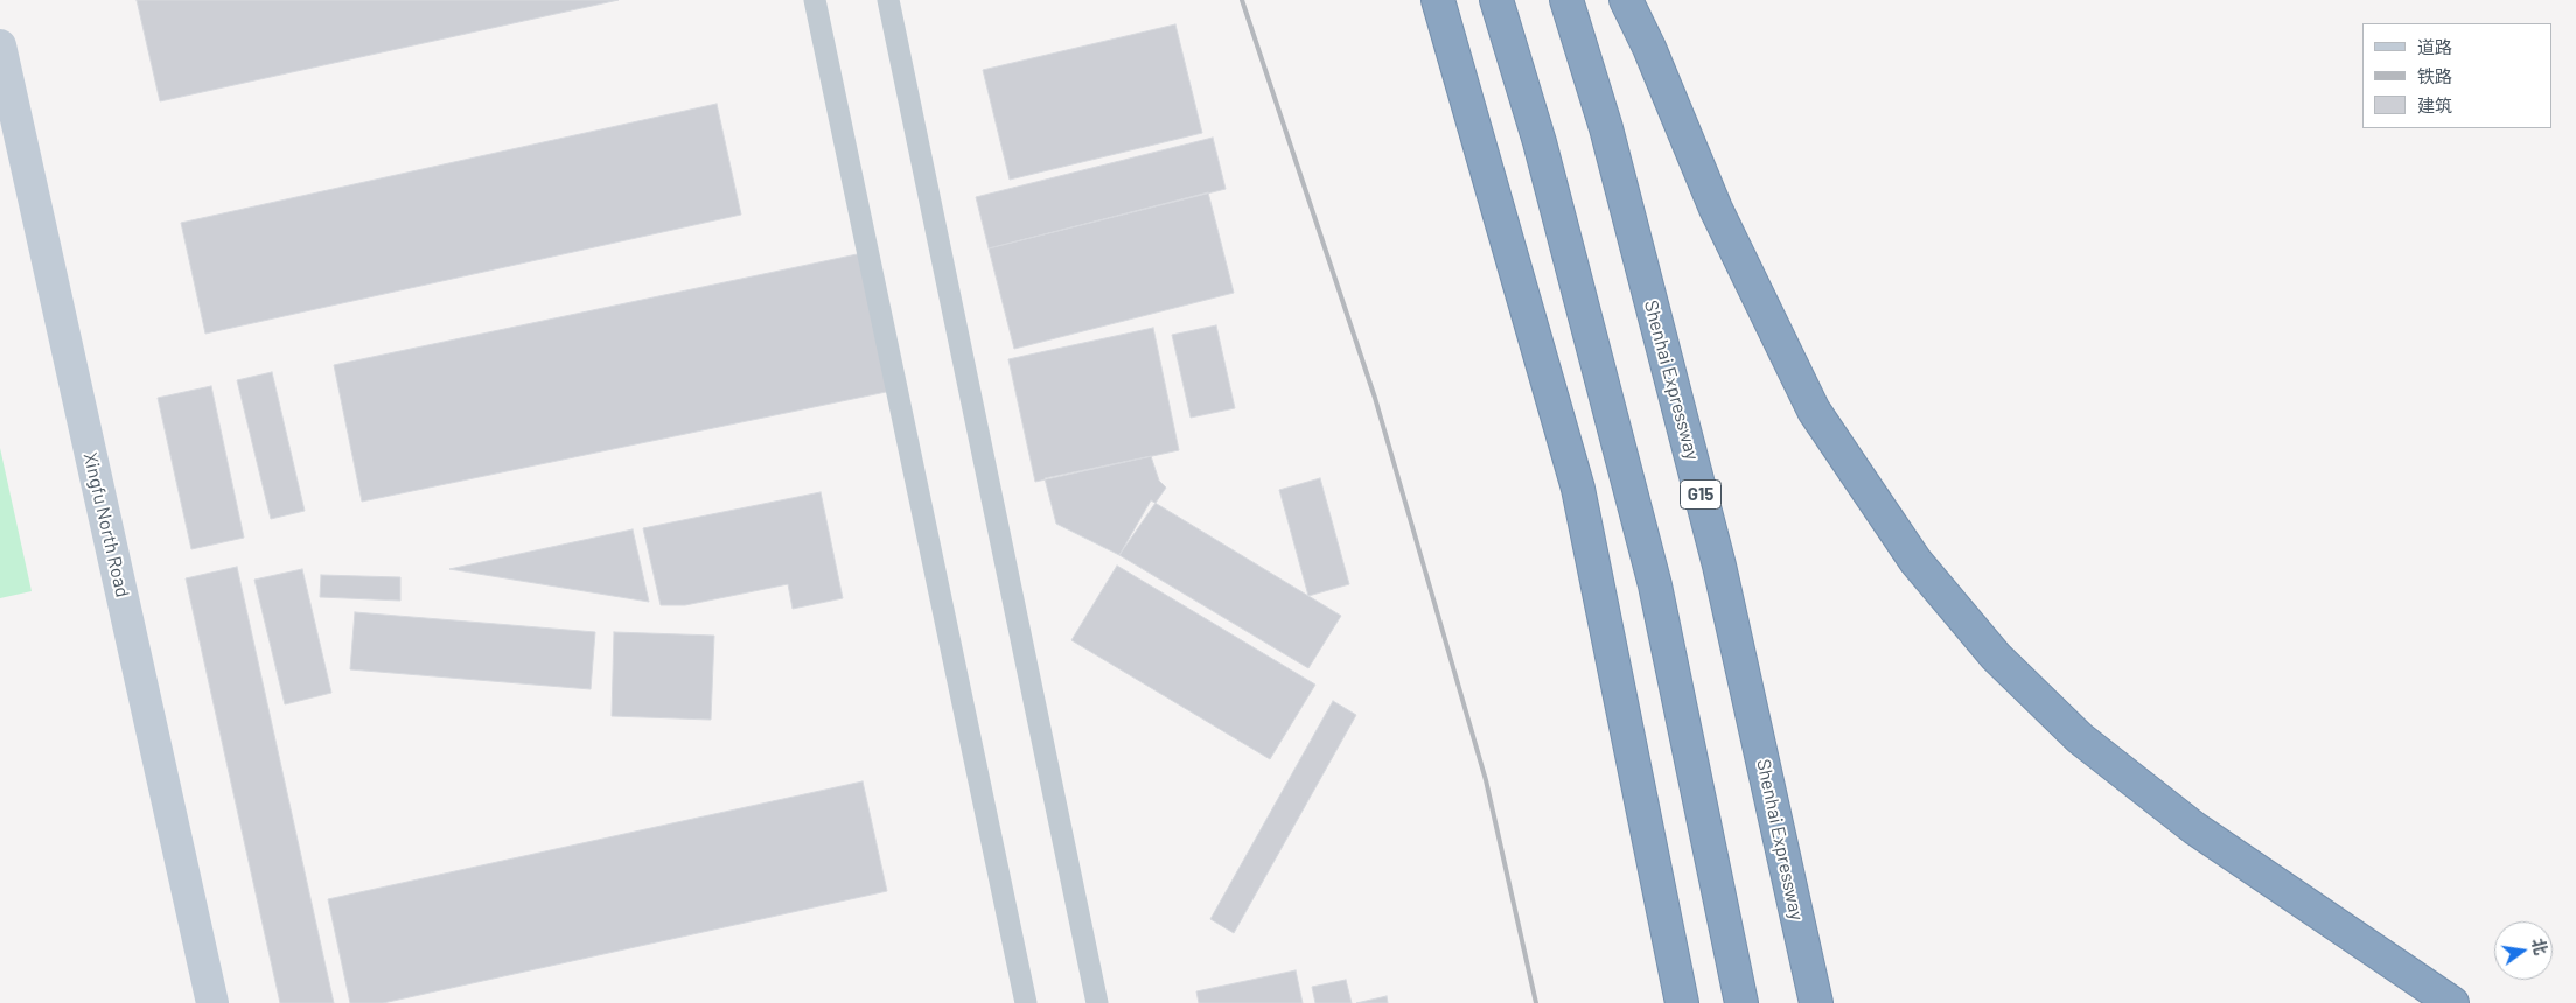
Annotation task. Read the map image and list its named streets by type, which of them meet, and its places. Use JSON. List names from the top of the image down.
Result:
{
  "streets": {
    "highway": ["Shenhai Expressway", "G15"],
    "main road": ["Xingfu North Road"]
  },
  "legend": ["道路", "铁路", "建筑"],
  "north": "right"
}
